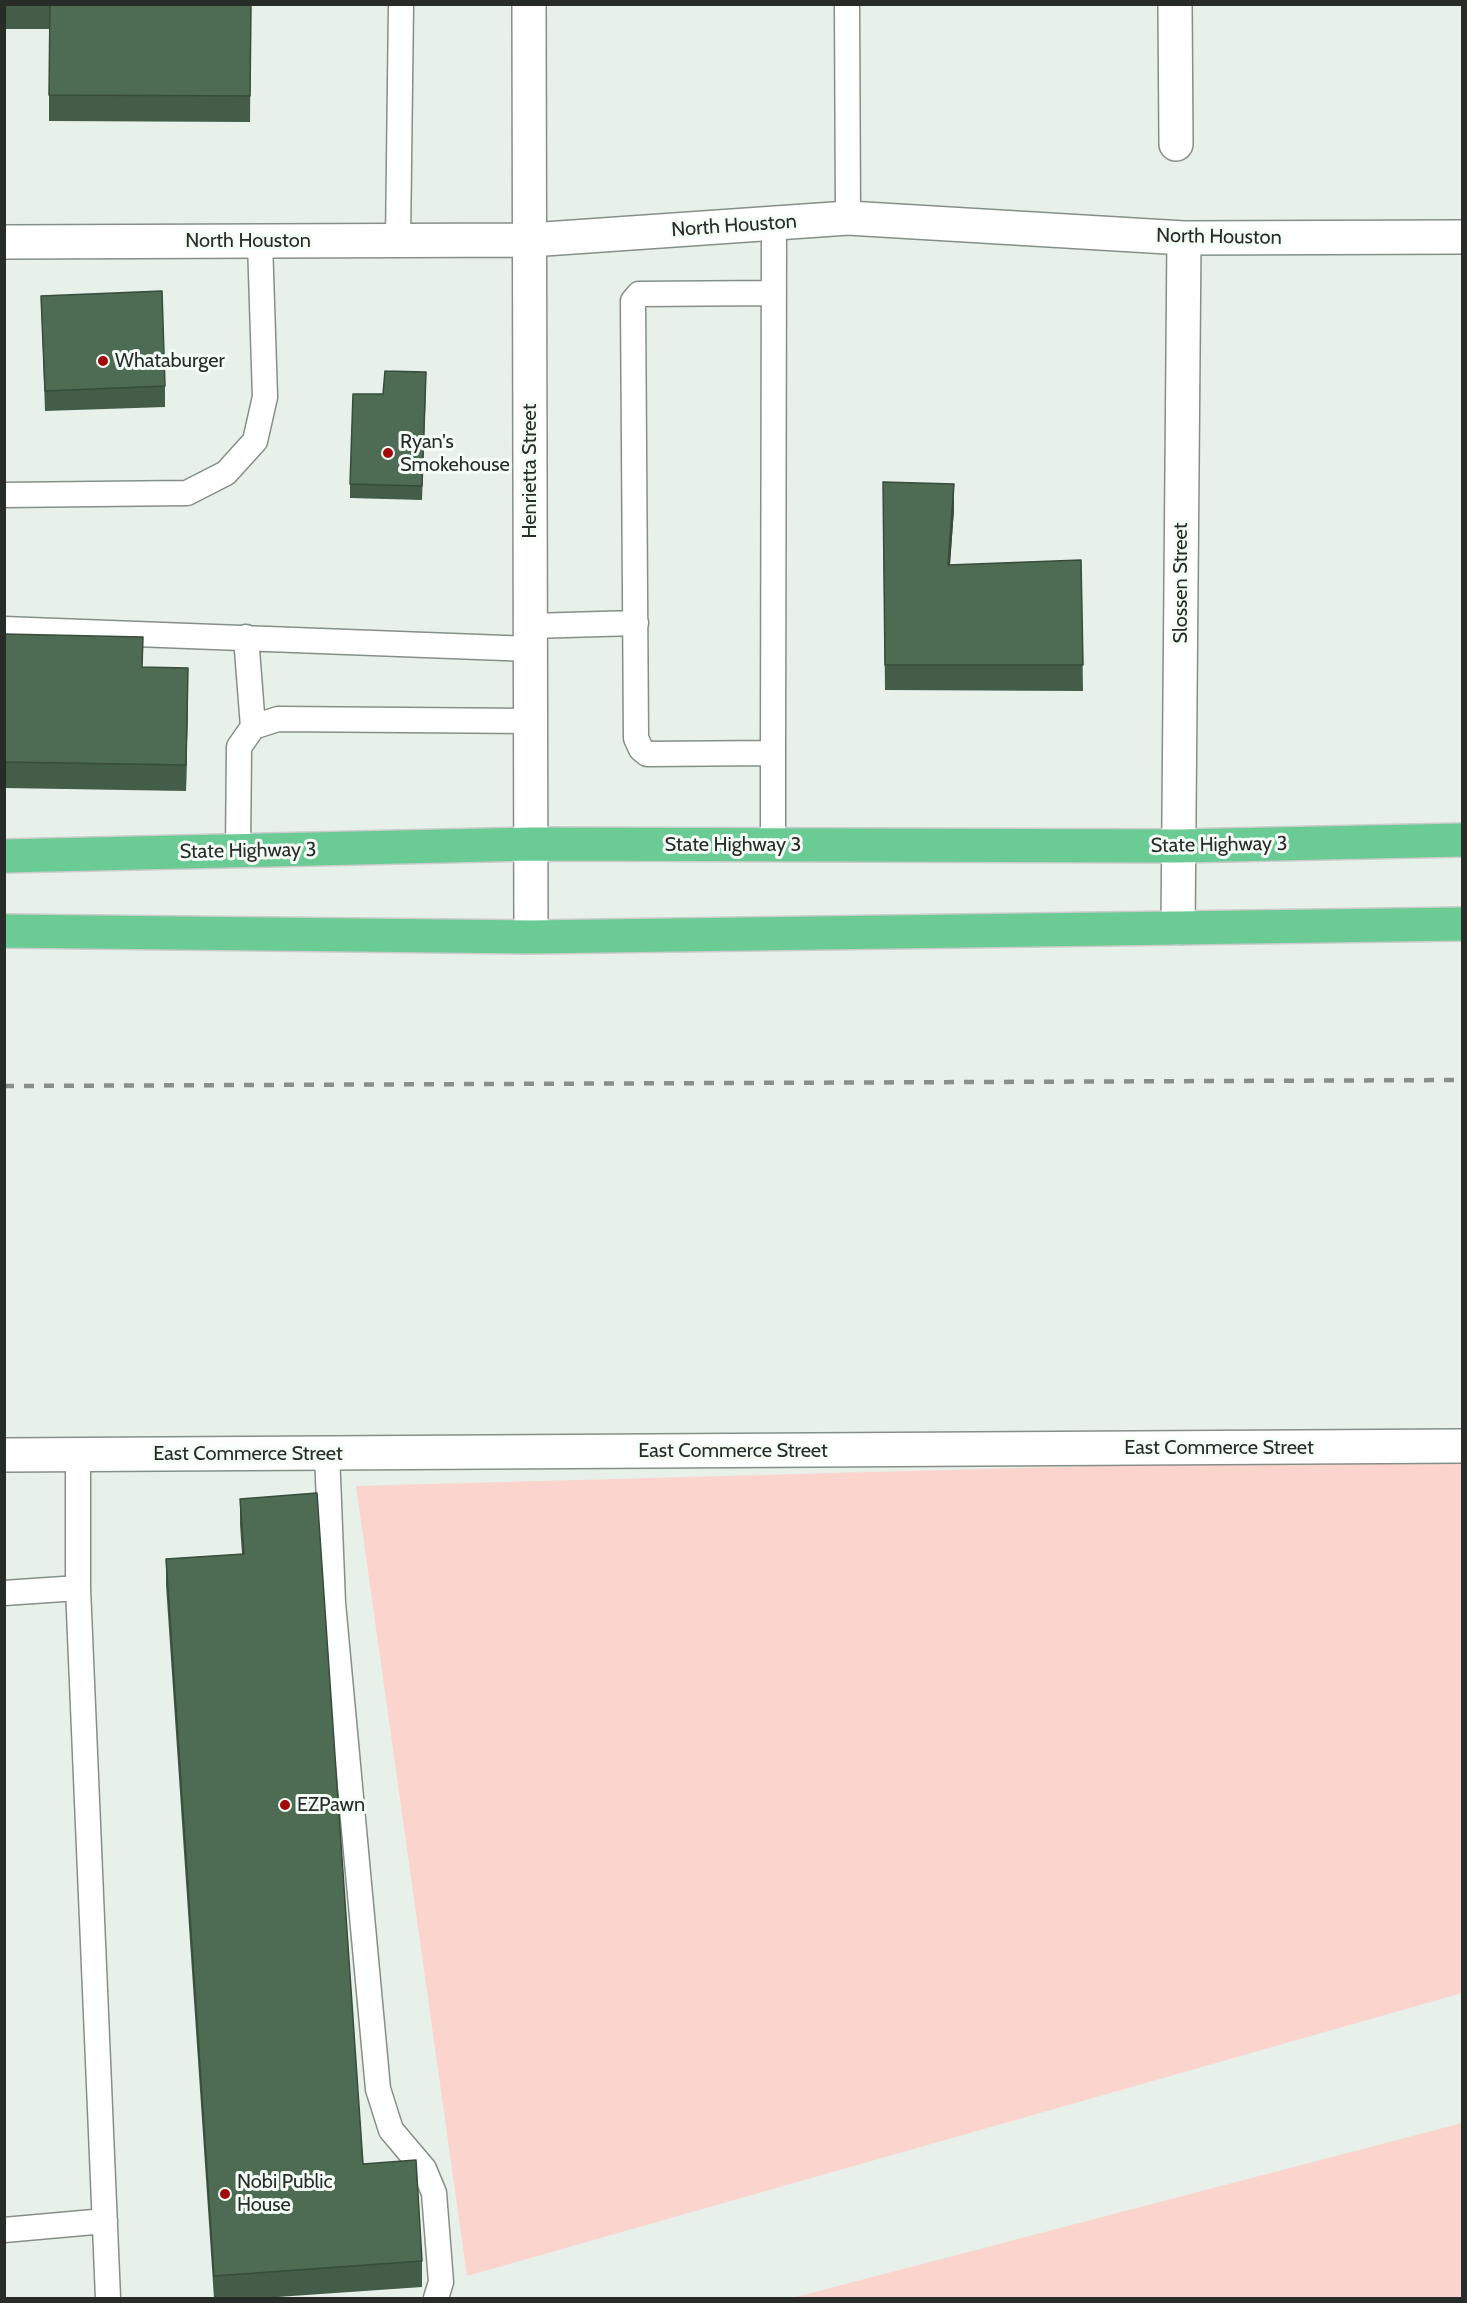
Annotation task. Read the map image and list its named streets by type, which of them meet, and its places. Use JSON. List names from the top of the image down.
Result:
{
  "streets": {
    "main road": ["State Highway 3"],
    "street": [
      "North Houston",
      "Henrietta Street",
      "Slossen Street",
      "East Commerce Street"
    ]
  },
  "crossings": [
    ["North Houston", "Henrietta Street"],
    ["North Houston", "Slossen Street"],
    ["Henrietta Street", "State Highway 3"],
    ["Slossen Street", "State Highway 3"]
  ],
  "places": [
    "Whataburger",
    "Ryan's Smokehouse",
    "EZPawn",
    "Nobi Public House"
  ]
}
